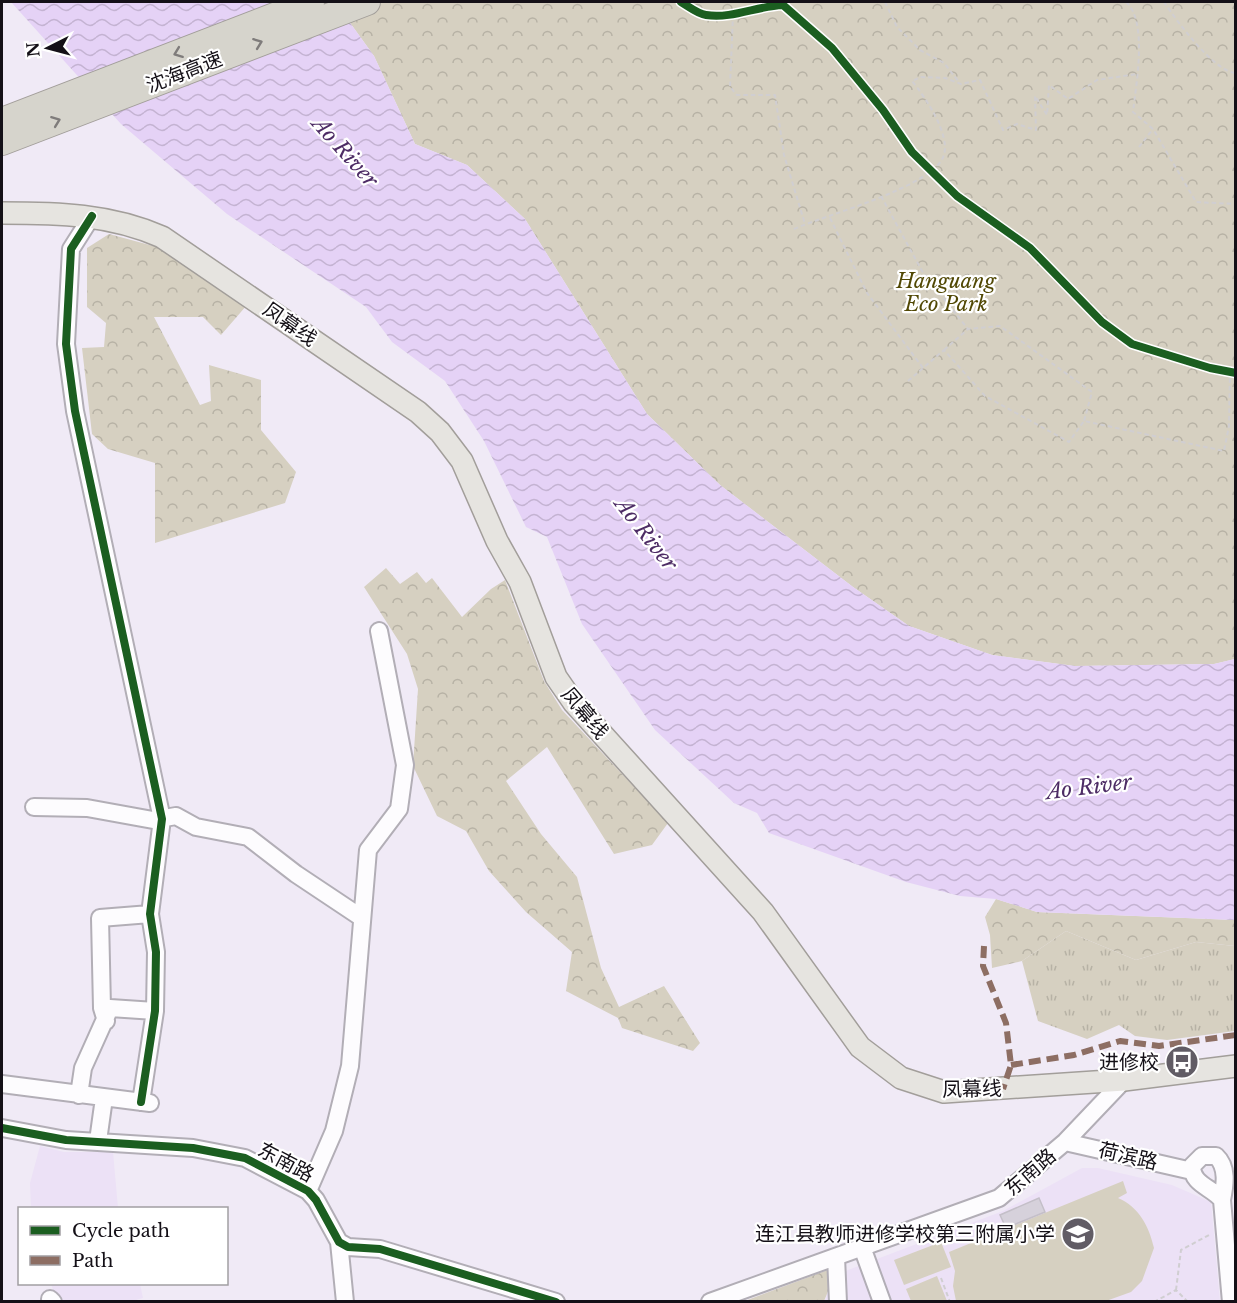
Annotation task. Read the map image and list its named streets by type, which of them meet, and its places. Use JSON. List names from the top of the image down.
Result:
{
  "streets": {
    "highway": ["沈海高速"],
    "main road": ["凤幕线"],
    "street": ["荷滨路", "东南路"]
  },
  "crossings": [
    ["凤幕线", "东南路"],
    ["荷滨路", "东南路"]
  ],
  "water": ["Ao River"],
  "parks": ["Hanguang Eco Park"],
  "places": {
    "bus stop": ["进修校"],
    "school or university": ["连江县教师进修学校第三附属小学"]
  },
  "legend": ["Cycle path", "Path"],
  "north": "left"
}
